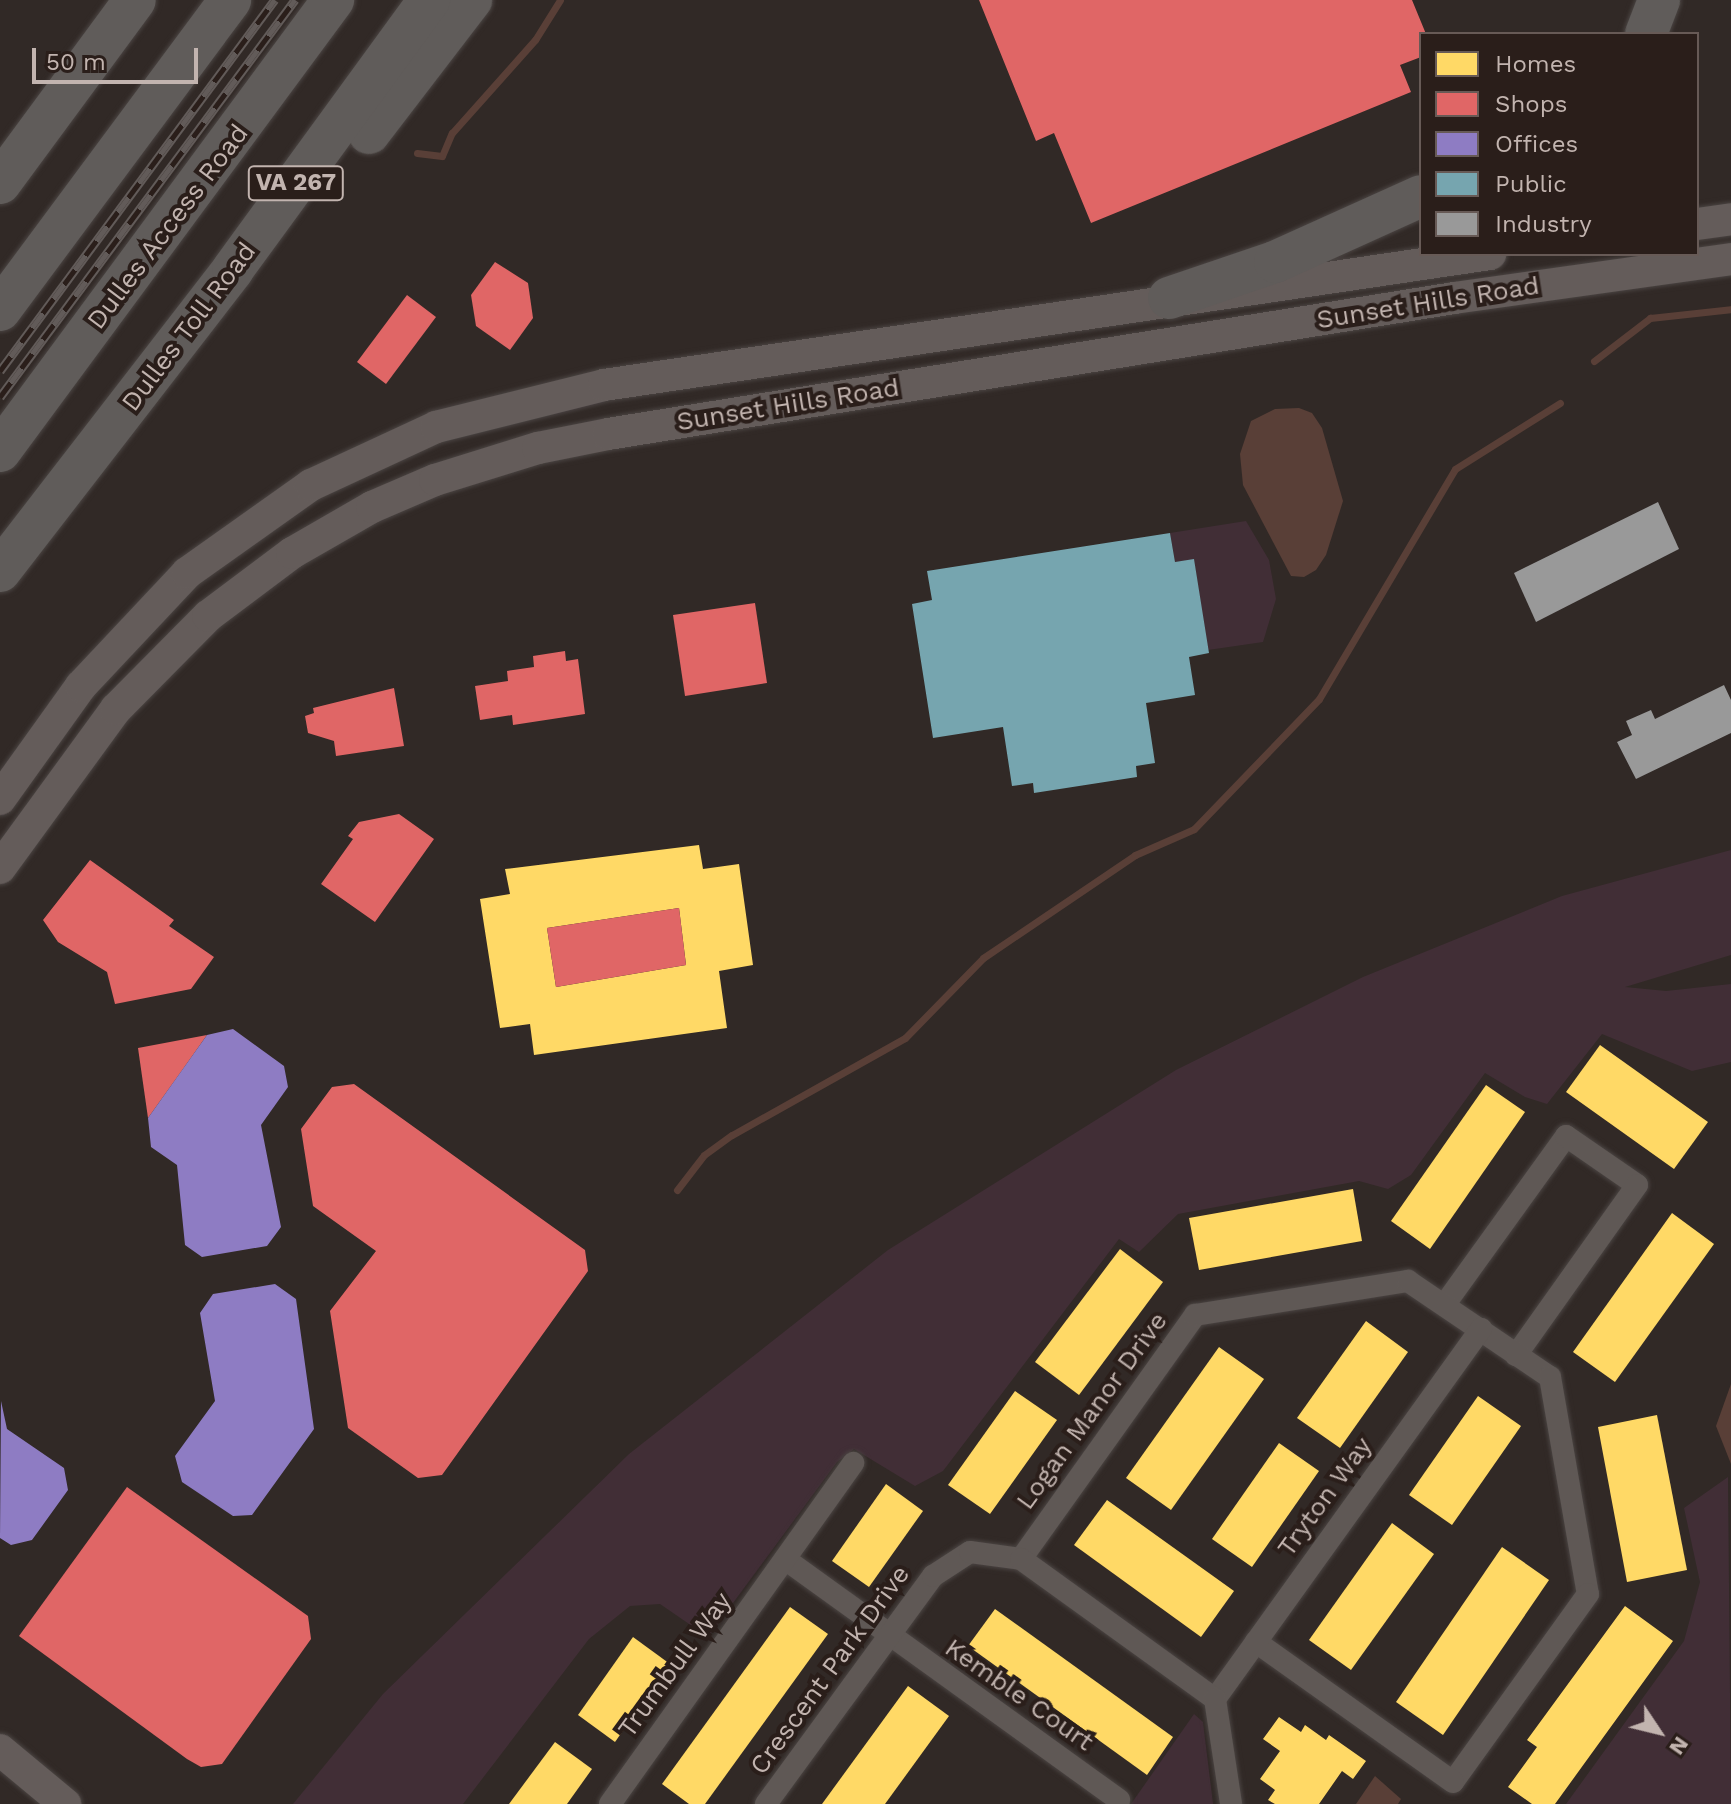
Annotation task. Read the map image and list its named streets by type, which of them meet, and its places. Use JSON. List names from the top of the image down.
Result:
{
  "streets": {
    "highway": ["VA 267", "Dulles Access Road", "Dulles Toll Road"],
    "main road": ["Sunset Hills Road"],
    "street": [
      "Logan Manor Drive",
      "Tryton Way",
      "Trumbull Way",
      "Crescent Park Drive",
      "Kemble Court"
    ]
  },
  "crossings": [
    ["Logan Manor Drive", "Tryton Way"],
    ["Logan Manor Drive", "Crescent Park Drive"],
    ["Tryton Way", "Crescent Park Drive"],
    ["Crescent Park Drive", "Kemble Court"]
  ],
  "legend": [
    "Homes",
    "Shops",
    "Offices",
    "Public",
    "Industry"
  ],
  "scale_bar": "50 m",
  "north": "bottom right"
}
